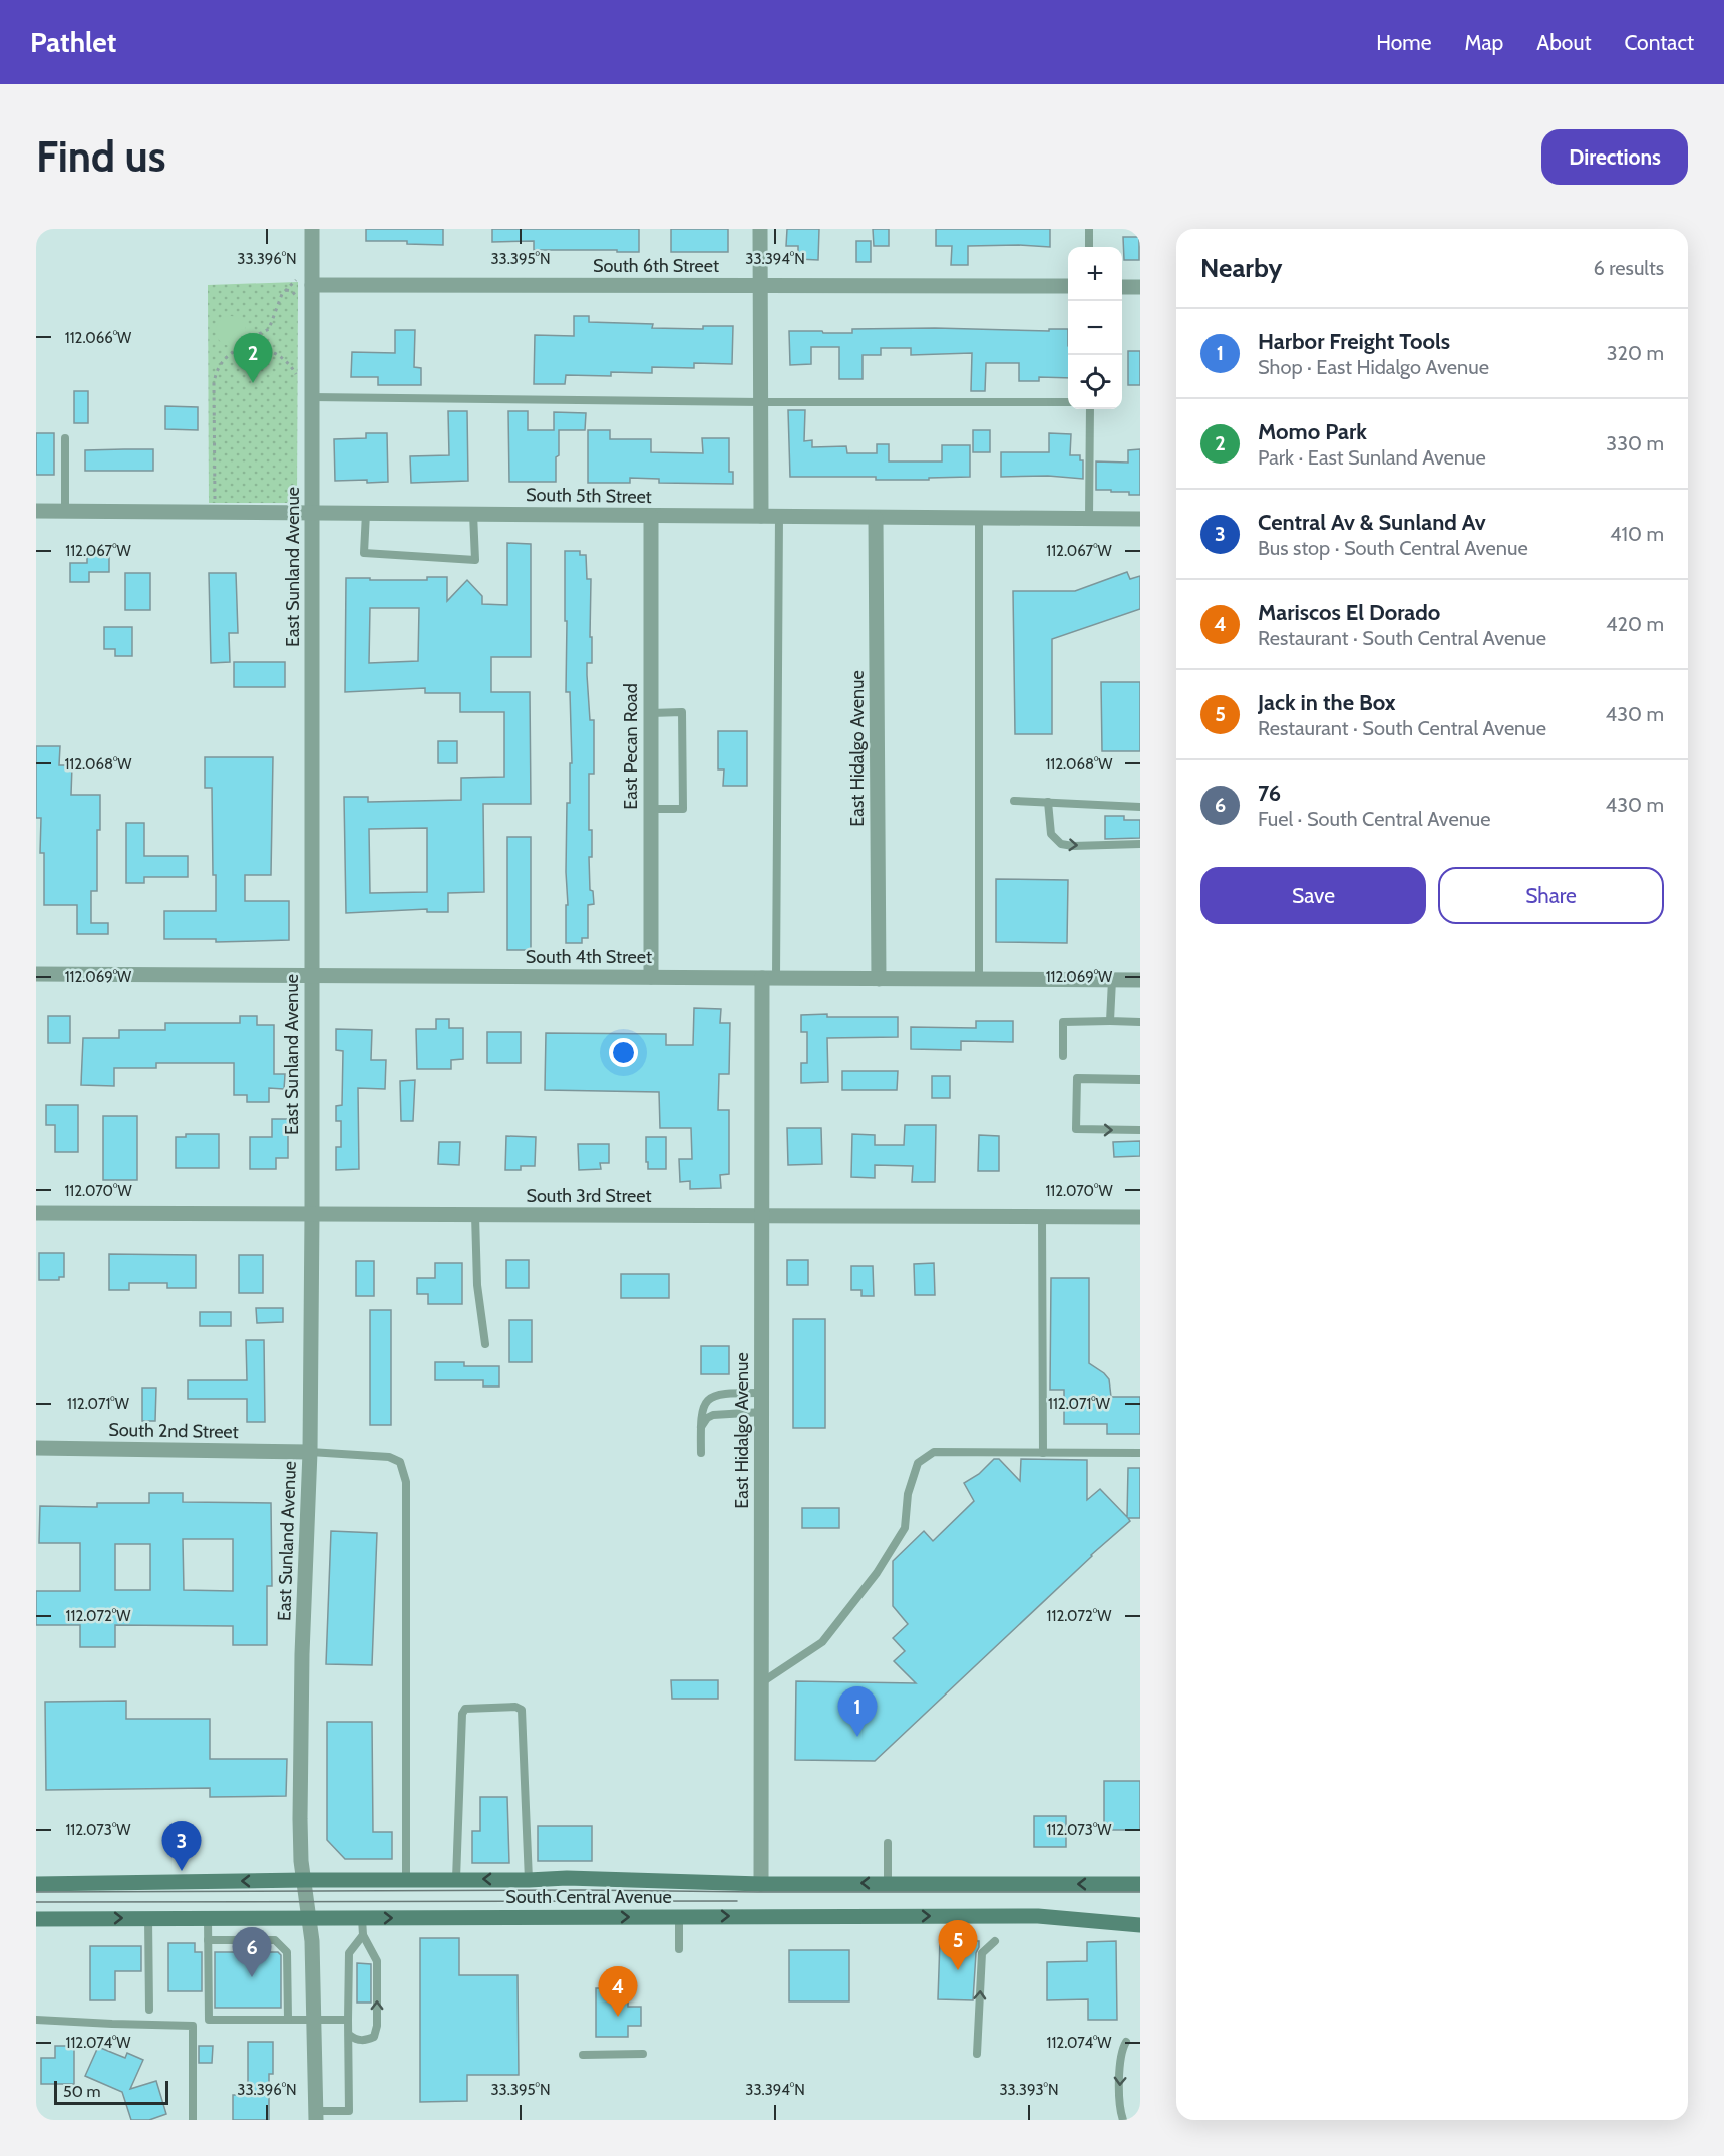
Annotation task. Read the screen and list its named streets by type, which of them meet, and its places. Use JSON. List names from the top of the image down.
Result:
{
  "streets": {
    "main road": ["South Central Avenue"],
    "street": [
      "South 6th Street",
      "South 5th Street",
      "East Sunland Avenue",
      "East Pecan Road",
      "East Hidalgo Avenue",
      "South 4th Street",
      "South 3rd Street",
      "South 2nd Street"
    ]
  },
  "crossings": [
    ["South 6th Street", "East Sunland Avenue"],
    ["South 5th Street", "East Sunland Avenue"],
    ["South 5th Street", "East Pecan Road"],
    ["South 5th Street", "East Hidalgo Avenue"],
    ["East Sunland Avenue", "South 4th Street"],
    ["East Sunland Avenue", "South 3rd Street"],
    ["East Sunland Avenue", "South 2nd Street"],
    ["East Sunland Avenue", "South Central Avenue"],
    ["East Pecan Road", "South 4th Street"],
    ["East Hidalgo Avenue", "South 4th Street"],
    ["East Hidalgo Avenue", "South 3rd Street"],
    ["East Hidalgo Avenue", "South Central Avenue"]
  ],
  "scale_bar": "50 m",
  "page": {
    "header": "Pathlet",
    "nav": [
      "Home",
      "Map",
      "About",
      "Contact"
    ],
    "buttons": [
      "Directions",
      ["Save", "Share"]
    ],
    "title": "Find us",
    "heading": ["Nearby", "6 results"],
    "map_buttons": ["+", "−"],
    "list": [
      {
        "mark": "1",
        "name": "Harbor Freight Tools",
        "note": "Shop · East Hidalgo Avenue",
        "value": "320 m"
      },
      {
        "mark": "2",
        "name": "Momo Park",
        "note": "Park · East Sunland Avenue",
        "value": "330 m"
      },
      {
        "mark": "3",
        "name": "Central Av & Sunland Av",
        "note": "Bus stop · South Central Avenue",
        "value": "410 m"
      },
      {
        "mark": "4",
        "name": "Mariscos El Dorado",
        "note": "Restaurant · South Central Avenue",
        "value": "420 m"
      },
      {
        "mark": "5",
        "name": "Jack in the Box",
        "note": "Restaurant · South Central Avenue",
        "value": "430 m"
      },
      {
        "mark": "6",
        "name": "76",
        "note": "Fuel · South Central Avenue",
        "value": "430 m"
      }
    ],
    "pins": [
      "2",
      "1",
      "3",
      "5",
      "6",
      "4"
    ],
    "scale": "50 m"
  },
  "coordinates": [
    "33.396°N",
    "33.395°N",
    "33.394°N",
    "112.066°W",
    "112.067°W",
    "112.068°W",
    "112.069°W",
    "112.070°W",
    "112.071°W",
    "112.072°W",
    "112.073°W",
    "112.074°W",
    "33.393°N"
  ]
}
